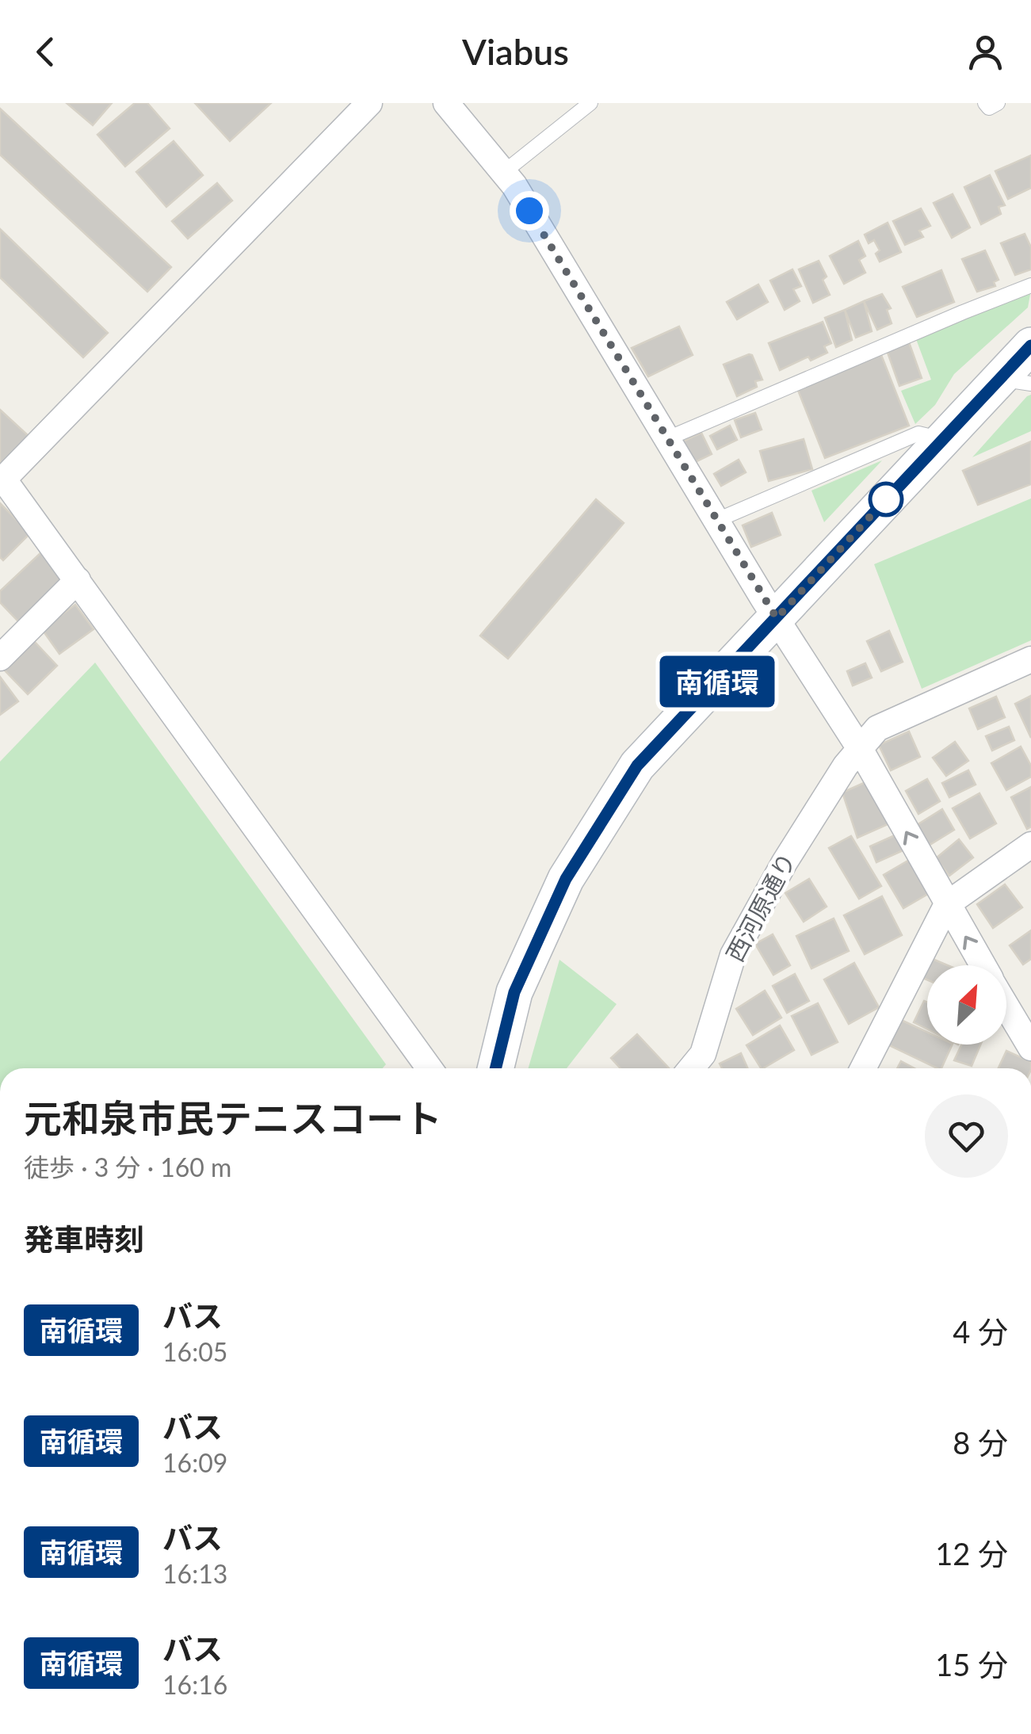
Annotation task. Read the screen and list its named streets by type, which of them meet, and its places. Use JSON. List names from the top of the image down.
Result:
{
  "streets": {
    "street": ["西河原通り"]
  },
  "lines": ["bus line 南循環"],
  "north": "top right",
  "page": {
    "header": "Viabus",
    "on_map": "南循環",
    "heading": [
      ["元和泉市民テニスコート", "徒歩 · 3 分 · 160 m"],
      "発車時刻"
    ],
    "list": [
      {
        "mark": "南循環",
        "name": "バス",
        "note": "16:05",
        "value": "4 分"
      },
      {
        "mark": "南循環",
        "name": "バス",
        "note": "16:09",
        "value": "8 分"
      },
      {
        "mark": "南循環",
        "name": "バス",
        "note": "16:13",
        "value": "12 分"
      },
      {
        "mark": "南循環",
        "name": "バス",
        "note": "16:16",
        "value": "15 分"
      }
    ]
  }
}
